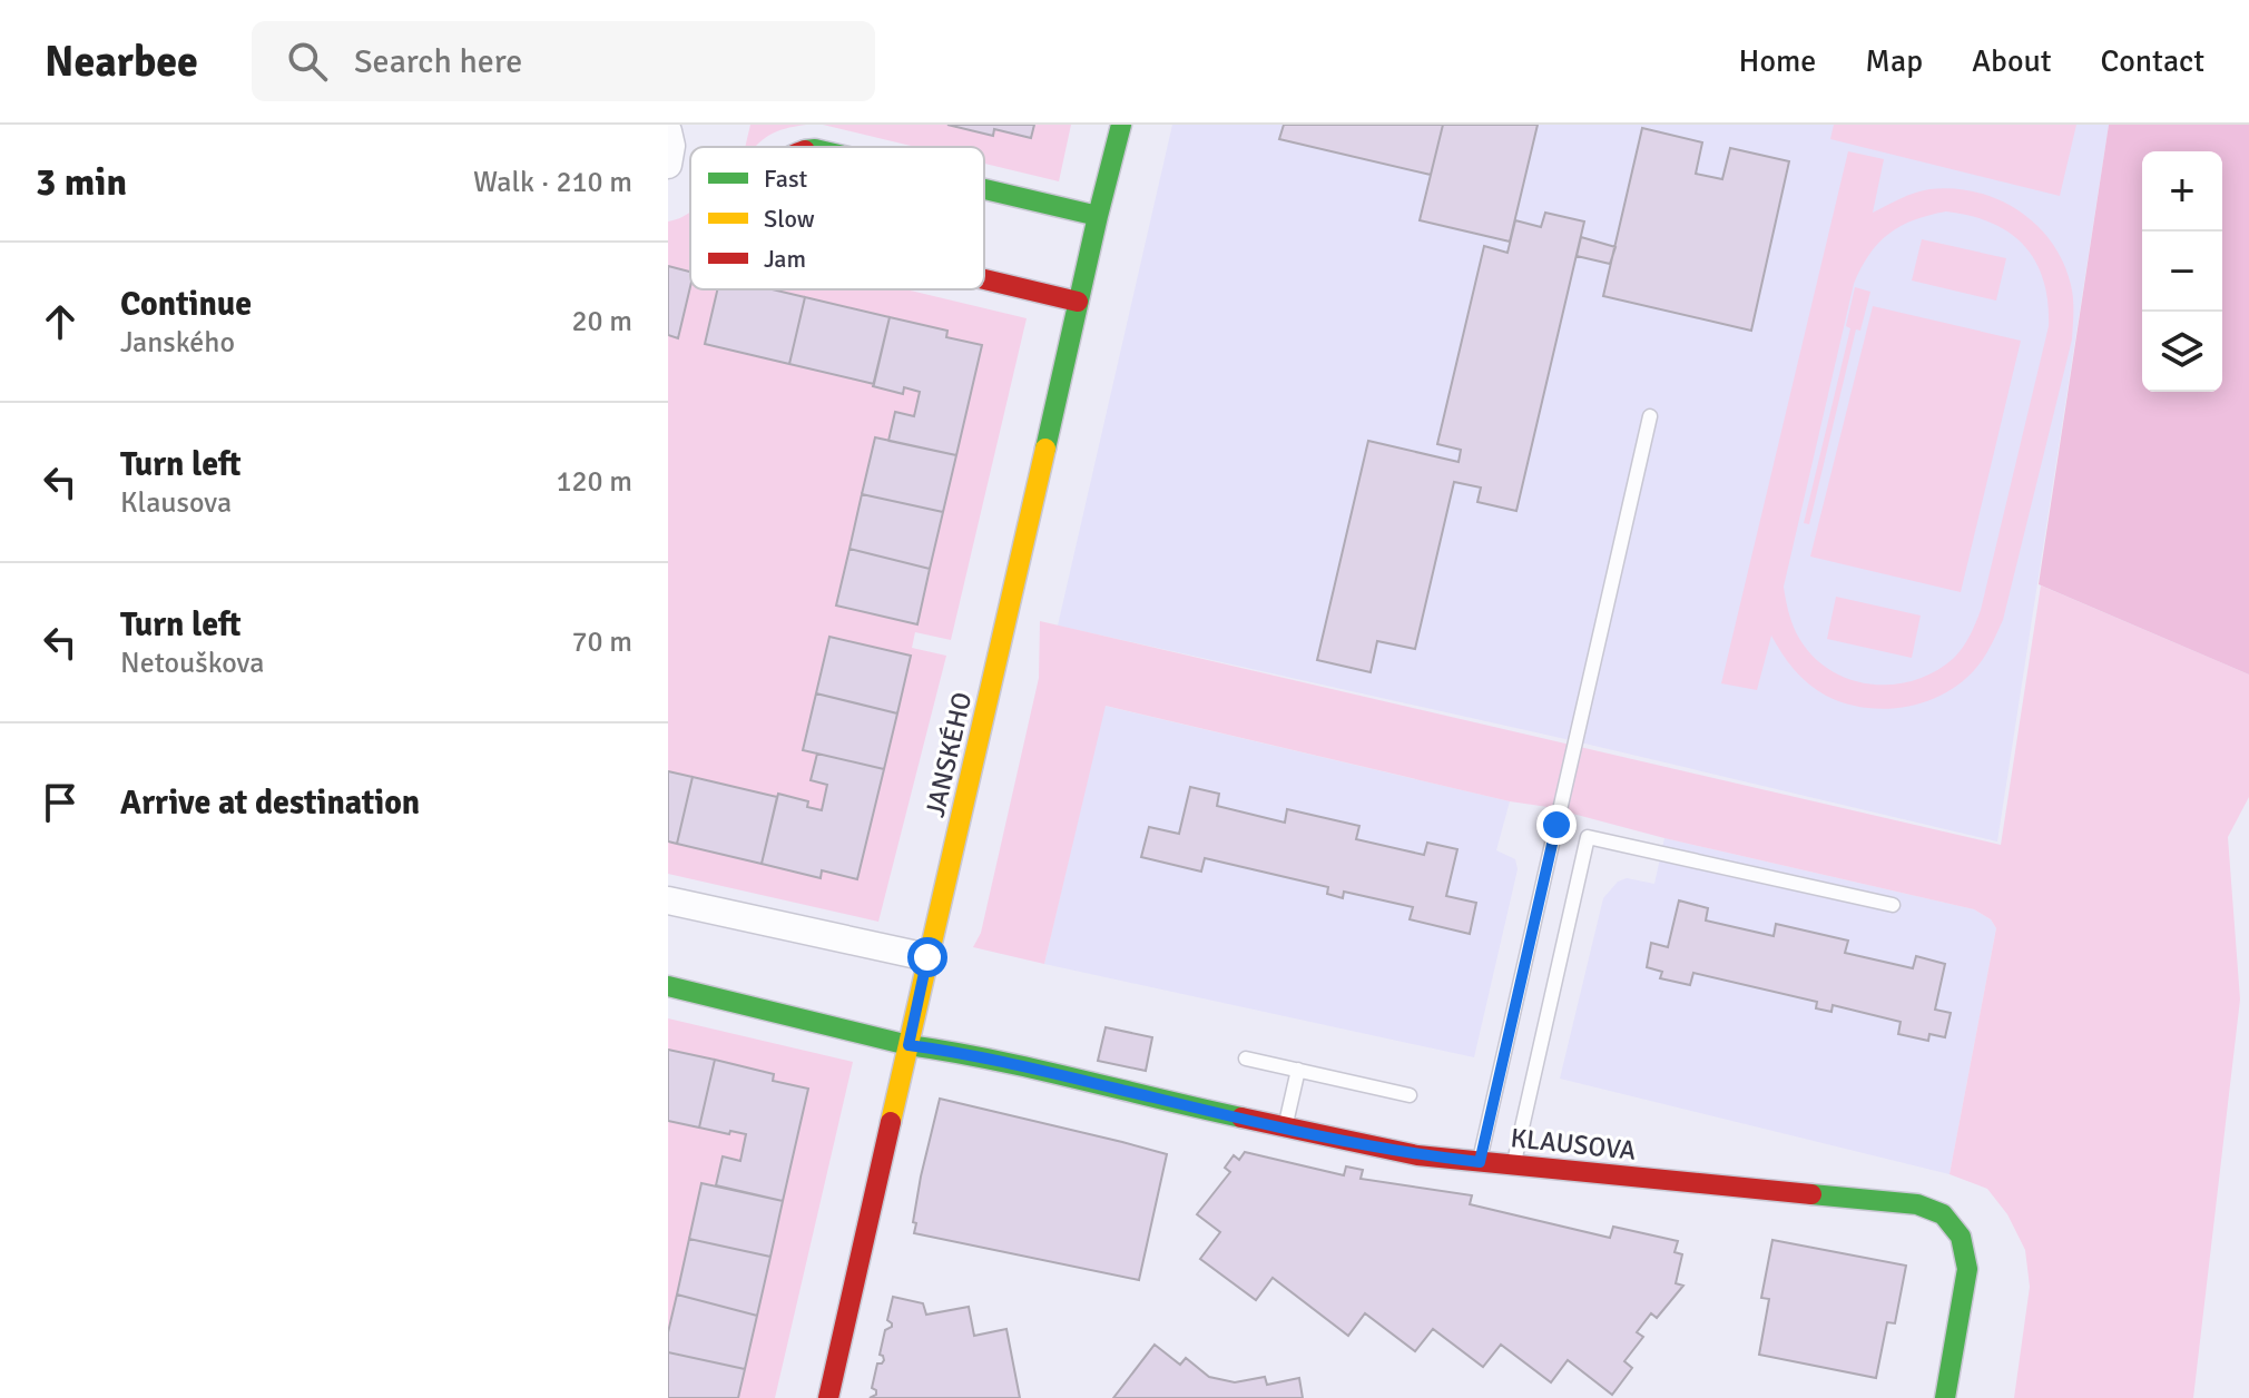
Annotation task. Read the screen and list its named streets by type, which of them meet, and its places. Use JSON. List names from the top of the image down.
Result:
{
  "streets": {
    "street": ["JANSKÉHO", "KLAUSOVA"]
  },
  "crossings": [
    ["JANSKÉHO", "KLAUSOVA"]
  ],
  "legend": ["Fast", "Slow", "Jam"],
  "page": {
    "header": "Nearbee",
    "search": "Search here",
    "nav": [
      "Home",
      "Map",
      "About",
      "Contact"
    ],
    "heading": ["3 min", "Walk · 210 m"],
    "map_buttons": ["+", "−"],
    "list": [
      ["Continue", "Janského", "20 m"],
      ["Turn left", "Klausova", "120 m"],
      ["Turn left", "Netouškova", "70 m"],
      "Arrive at destination"
    ]
  }
}
